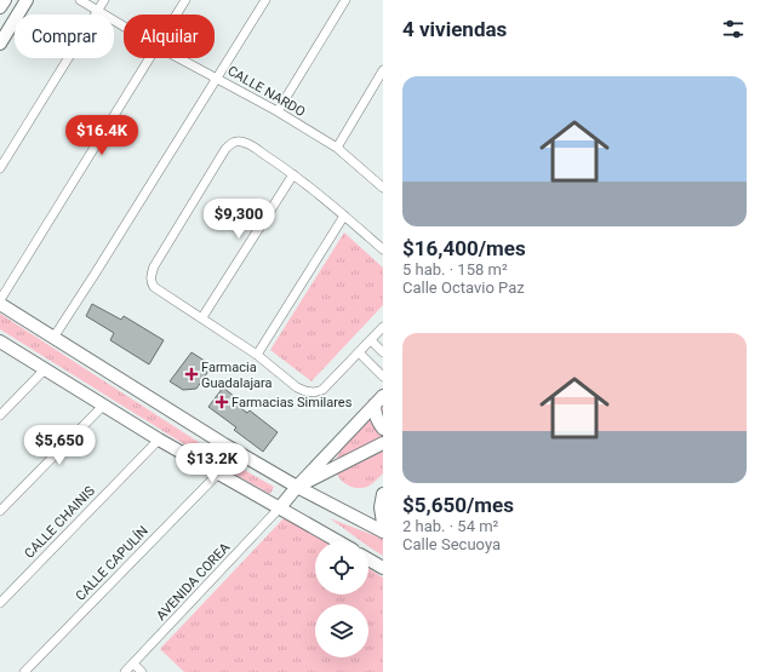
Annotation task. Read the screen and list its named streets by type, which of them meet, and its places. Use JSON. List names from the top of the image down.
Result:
{
  "streets": {
    "street": [
      "CALLE NARDO",
      "CALLE CHAINIS",
      "CALLE CAPULÍN",
      "AVENIDA COREA"
    ]
  },
  "places": {
    "health": ["Farmacia Guadalajara", "Farmacias Similares"]
  },
  "page": {
    "heading": "4 viviendas",
    "chip": ["Comprar", "Alquilar"],
    "list": [
      {
        "name": "$16,400/mes",
        "note": "5 hab. · 158 m² · Calle Octavio Paz"
      },
      {
        "name": "$5,650/mes",
        "note": "2 hab. · 54 m² · Calle Secuoya"
      }
    ],
    "price": [
      "$16.4K",
      "$9,300",
      "$5,650",
      "$13.2K"
    ]
  }
}
